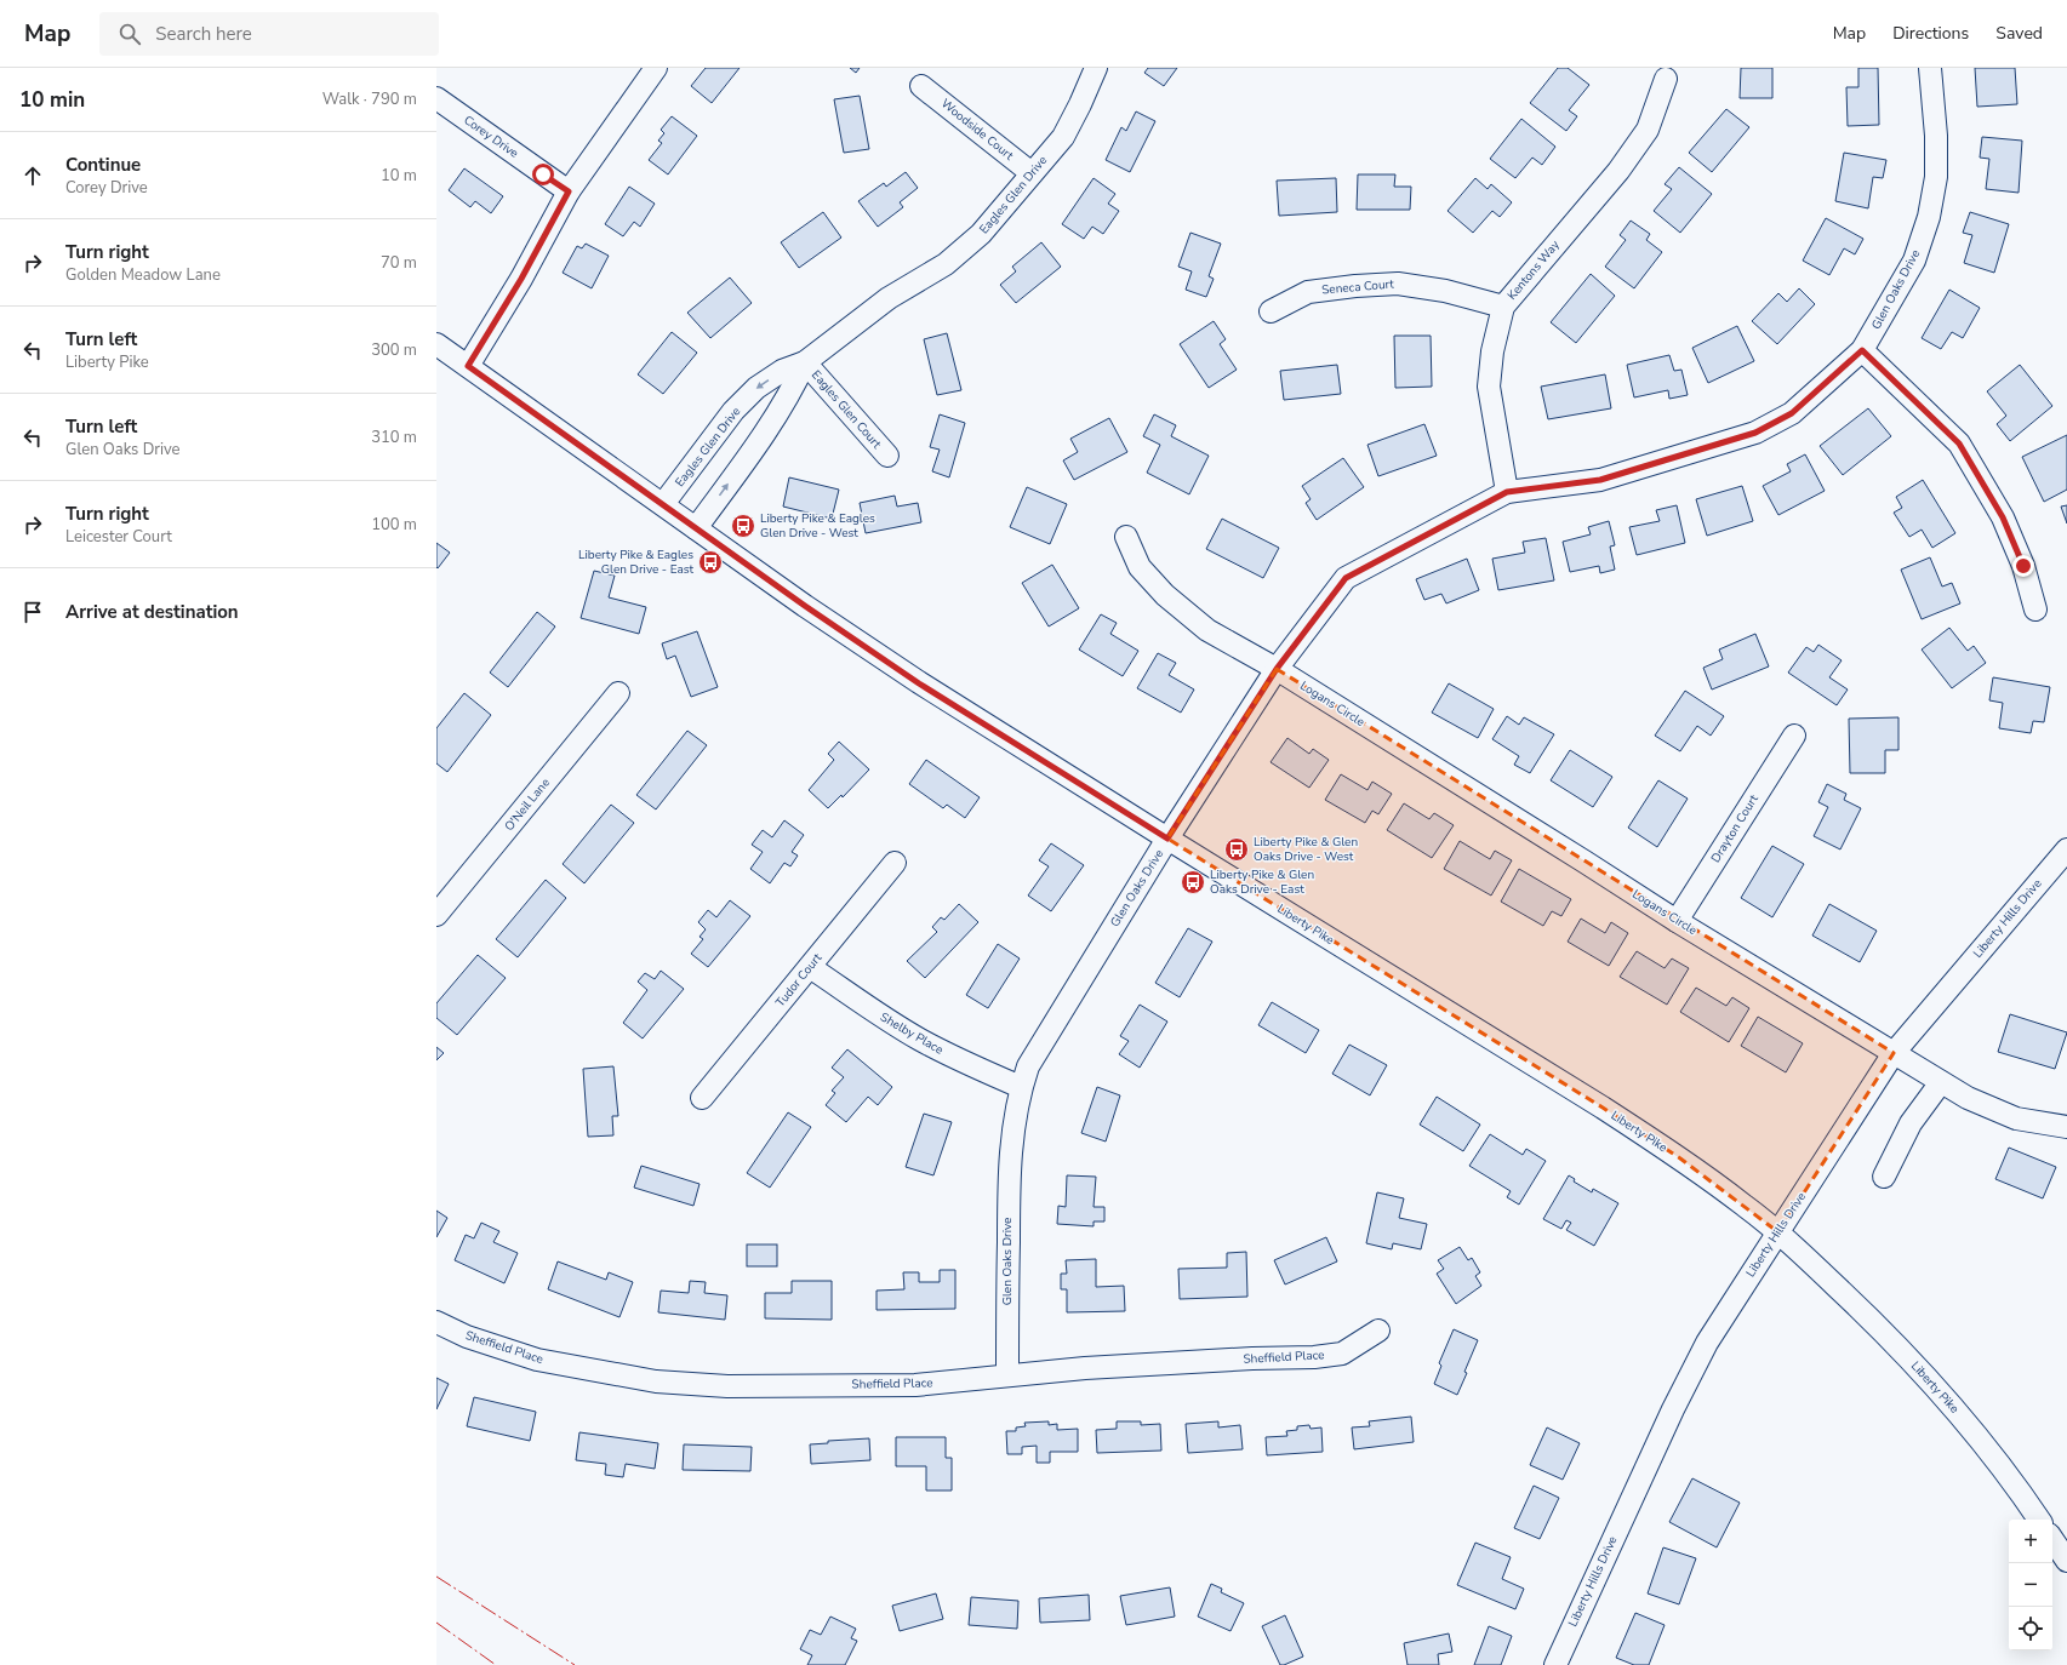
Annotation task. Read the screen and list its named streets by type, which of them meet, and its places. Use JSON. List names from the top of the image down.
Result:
{
  "streets": {
    "street": [
      "Woodside Court",
      "Corey Drive",
      "Eagles Glen Drive",
      "Kentons Way",
      "Seneca Court",
      "Glen Oaks Drive",
      "Eagles Glen Court",
      "Logans Circle",
      "O'Neil Lane",
      "Drayton Court",
      "Liberty Hills Drive",
      "Liberty Pike",
      "Tudor Court",
      "Shelby Place",
      "Sheffield Place"
    ]
  },
  "crossings": [
    ["Woodside Court", "Eagles Glen Drive"],
    ["Eagles Glen Drive", "Eagles Glen Court"],
    ["Eagles Glen Drive", "Liberty Pike"],
    ["Kentons Way", "Seneca Court"],
    ["Kentons Way", "Glen Oaks Drive"],
    ["Glen Oaks Drive", "Logans Circle"],
    ["Glen Oaks Drive", "Liberty Pike"],
    ["Glen Oaks Drive", "Shelby Place"],
    ["Glen Oaks Drive", "Sheffield Place"],
    ["Logans Circle", "Drayton Court"],
    ["Logans Circle", "Liberty Hills Drive"],
    ["Liberty Hills Drive", "Liberty Pike"],
    ["Tudor Court", "Shelby Place"]
  ],
  "places": {
    "bus stop": [
      "Liberty Pike & Eagles Glen Drive - West",
      "Liberty Pike & Eagles Glen Drive - East",
      "Liberty Pike & Glen Oaks Drive - West",
      "Liberty Pike & Glen Oaks Drive - East"
    ]
  },
  "page": {
    "header": "Map",
    "search": "Search here",
    "nav": ["Map", "Directions", "Saved"],
    "heading": ["10 min", "Walk · 790 m"],
    "list": [
      ["Continue", "Corey Drive", "10 m"],
      ["Turn right", "Golden Meadow Lane", "70 m"],
      ["Turn left", "Liberty Pike", "300 m"],
      ["Turn left", "Glen Oaks Drive", "310 m"],
      ["Turn right", "Leicester Court", "100 m"],
      "Arrive at destination"
    ],
    "map_buttons": ["+", "−"]
  }
}
